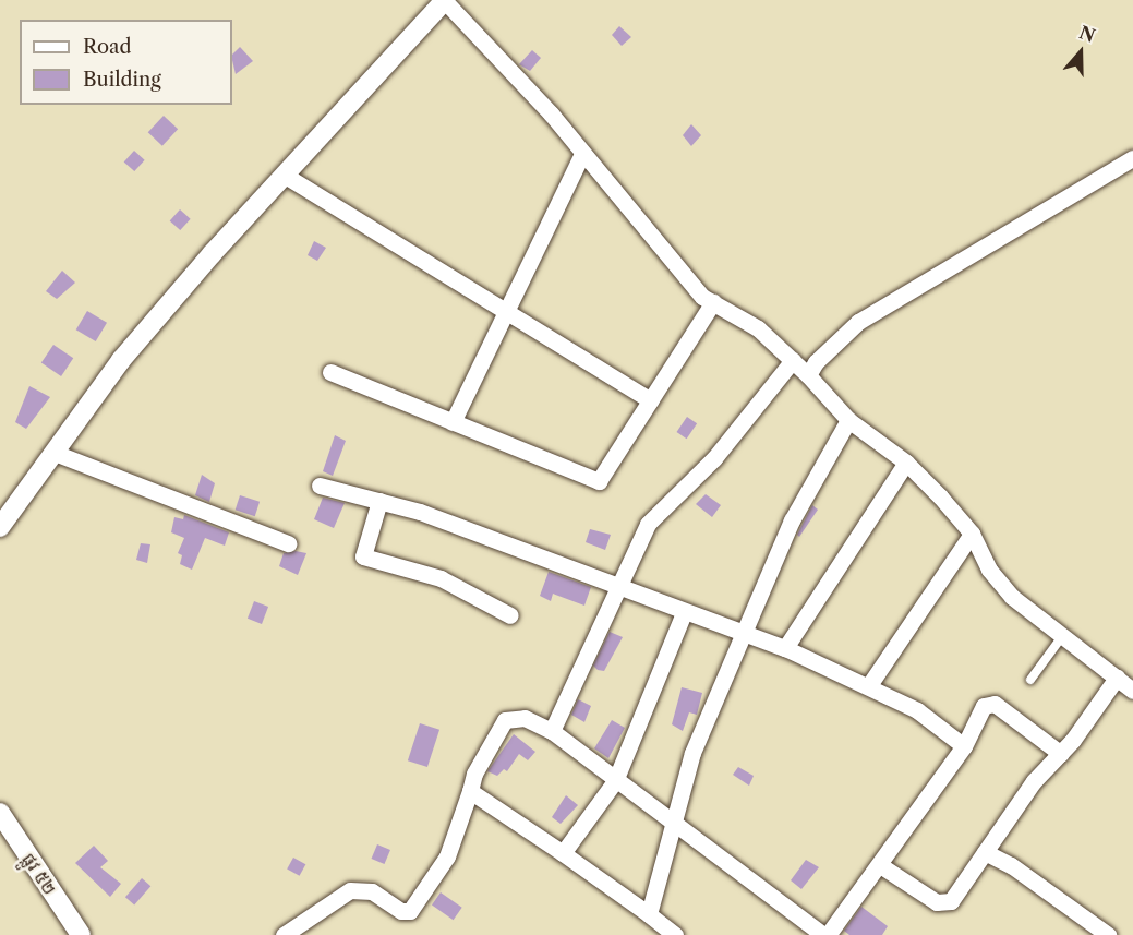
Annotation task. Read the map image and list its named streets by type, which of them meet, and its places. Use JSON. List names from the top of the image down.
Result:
{
  "streets": {
    "street": ["ផ្លូវ ៥២"]
  },
  "legend": ["Road", "Building"],
  "north": "top"
}
